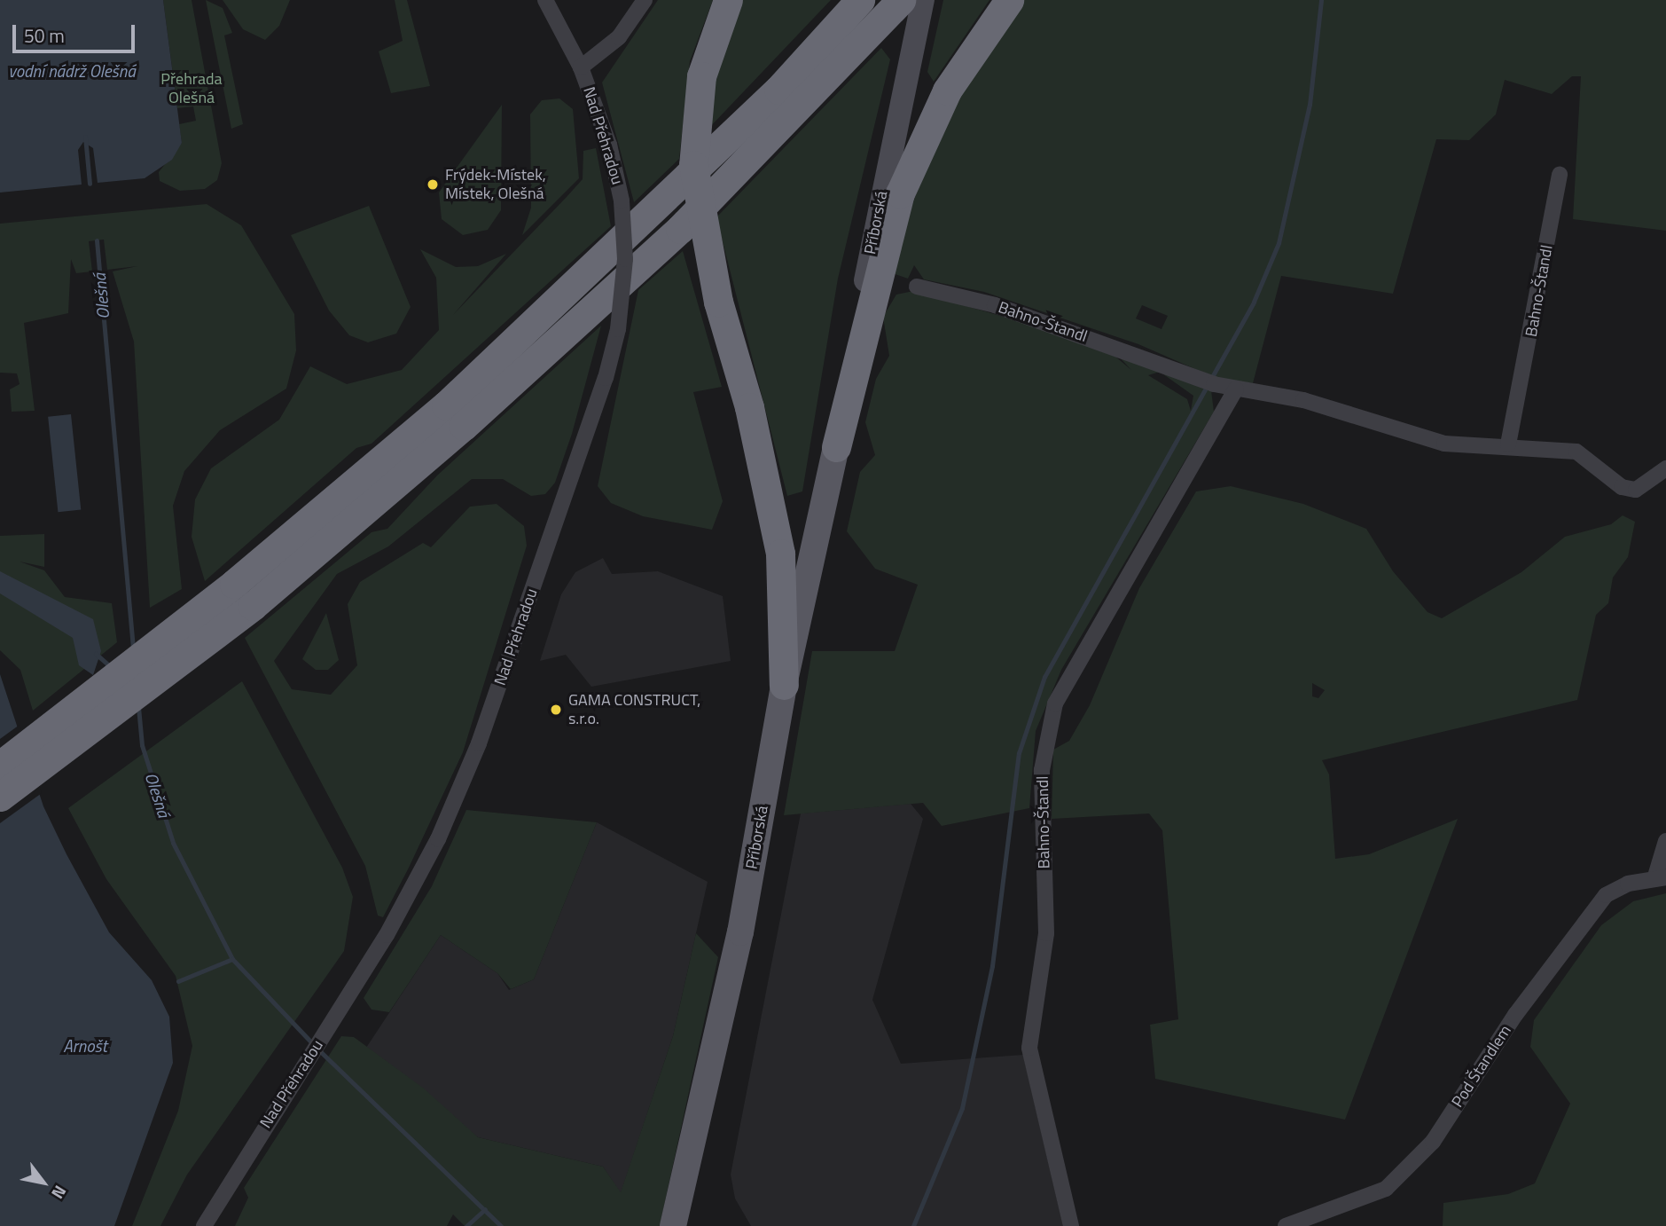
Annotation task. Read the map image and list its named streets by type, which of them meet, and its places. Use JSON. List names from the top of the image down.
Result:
{
  "streets": {
    "main road": ["Příborská"],
    "street": ["Nad Přehradou", "Bahno-Štandl", "Pod Štandlem"]
  },
  "water": ["vodní nádrž Olešná", "Olešná", "Arnošt"],
  "parks": ["Přehrada Olešná"],
  "places": ["Frýdek-Místek, Místek, Olešná", "GAMA CONSTRUCT, s.r.o."],
  "scale_bar": "50 m",
  "north": "bottom right"
}
